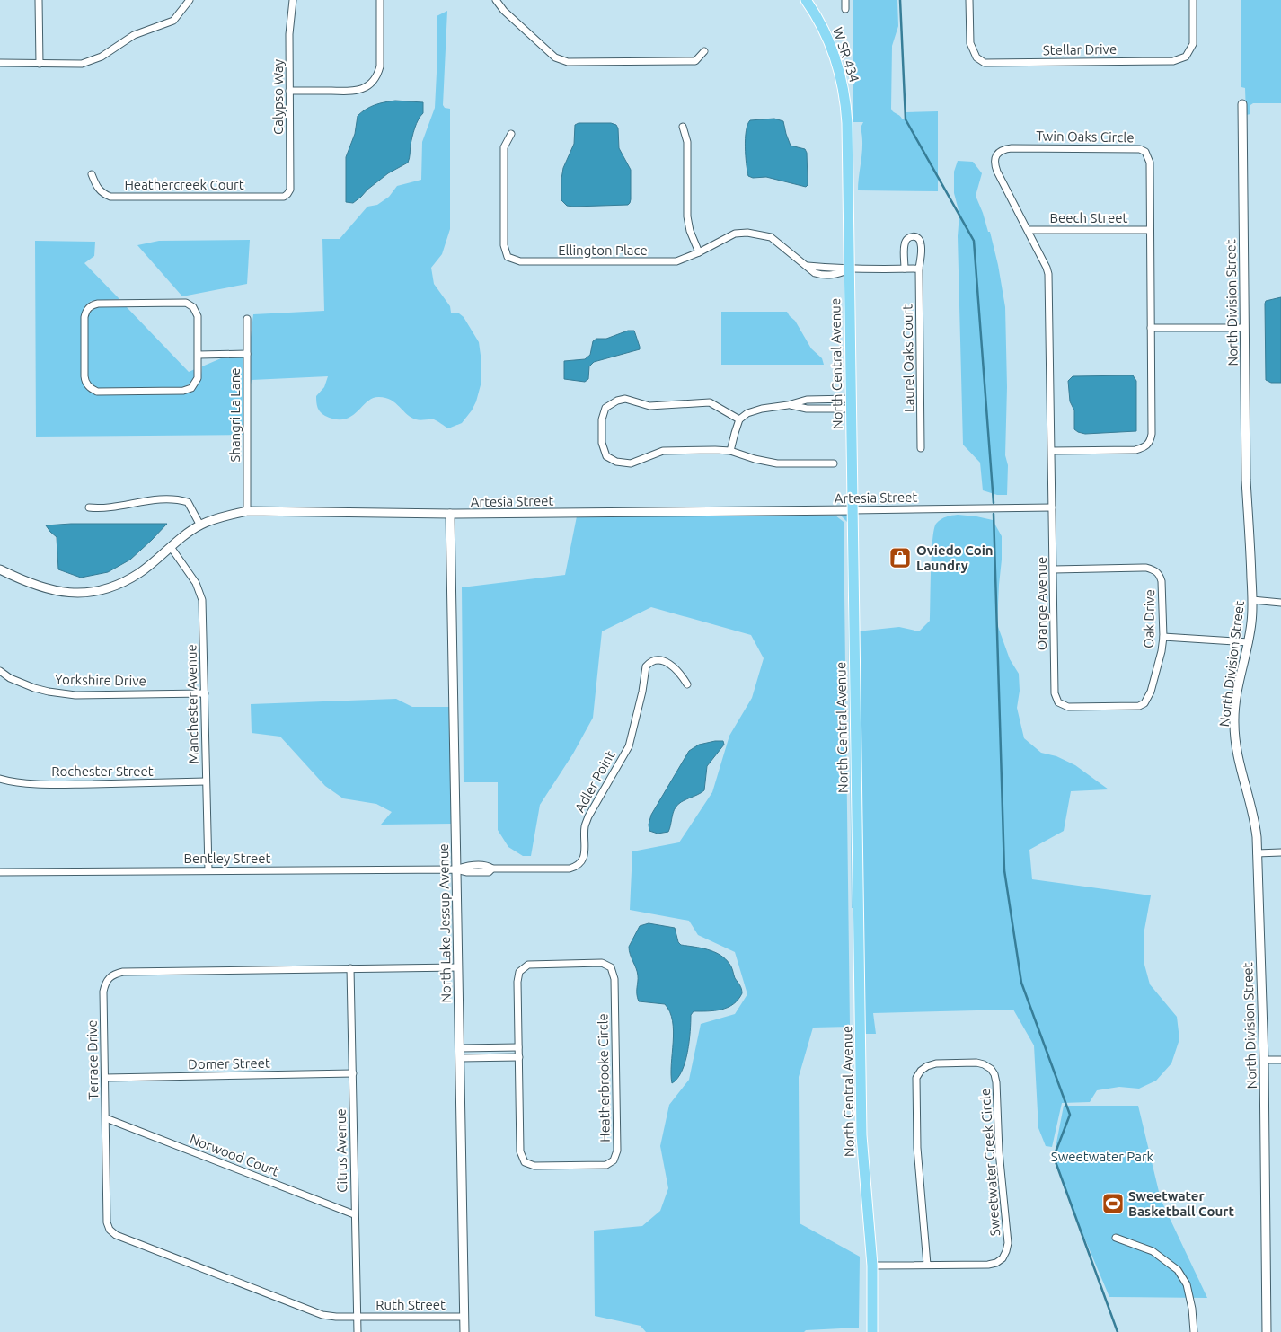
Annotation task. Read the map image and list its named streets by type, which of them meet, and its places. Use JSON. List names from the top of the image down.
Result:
{
  "streets": {
    "main road": ["W SR 434", "North Central Avenue"],
    "street": [
      "Stellar Drive",
      "Calypso Way",
      "Twin Oaks Circle",
      "Heathercreek Court",
      "Beech Street",
      "Ellington Place",
      "North Division Street",
      "Laurel Oaks Court",
      "Shangri La Lane",
      "Artesia Street",
      "Orange Avenue",
      "Oak Drive",
      "Yorkshire Drive",
      "Manchester Avenue",
      "Rochester Street",
      "Adler Point",
      "Bentley Street",
      "North Lake Jessup Avenue",
      "Terrace Drive",
      "Domer Street",
      "Heatherbrooke Circle",
      "Citrus Avenue",
      "Norwood Court",
      "Sweetwater Creek Circle",
      "Ruth Street"
    ]
  },
  "crossings": [
    ["W SR 434", "North Central Avenue"],
    ["Calypso Way", "Heathercreek Court"],
    ["Twin Oaks Circle", "Beech Street"],
    ["Twin Oaks Circle", "Artesia Street"],
    ["Twin Oaks Circle", "Orange Avenue"],
    ["Ellington Place", "North Central Avenue"],
    ["North Central Avenue", "Artesia Street"],
    ["North Central Avenue", "Sweetwater Creek Circle"],
    ["Shangri La Lane", "Artesia Street"],
    ["Artesia Street", "Orange Avenue"],
    ["Artesia Street", "Manchester Avenue"],
    ["Artesia Street", "North Lake Jessup Avenue"],
    ["Orange Avenue", "Oak Drive"],
    ["Yorkshire Drive", "Manchester Avenue"],
    ["Manchester Avenue", "Rochester Street"],
    ["Manchester Avenue", "Bentley Street"],
    ["Adler Point", "Bentley Street"],
    ["Adler Point", "North Lake Jessup Avenue"],
    ["Bentley Street", "North Lake Jessup Avenue"],
    ["North Lake Jessup Avenue", "Terrace Drive"],
    ["North Lake Jessup Avenue", "Ruth Street"],
    ["Terrace Drive", "Domer Street"],
    ["Terrace Drive", "Citrus Avenue"],
    ["Terrace Drive", "Norwood Court"],
    ["Terrace Drive", "Ruth Street"],
    ["Domer Street", "Citrus Avenue"],
    ["Citrus Avenue", "Norwood Court"],
    ["Citrus Avenue", "Ruth Street"]
  ],
  "parks": ["Sweetwater Park"],
  "places": {
    "shop": ["Oviedo Coin Laundry"],
    "sports": ["Sweetwater Basketball Court"]
  }
}
